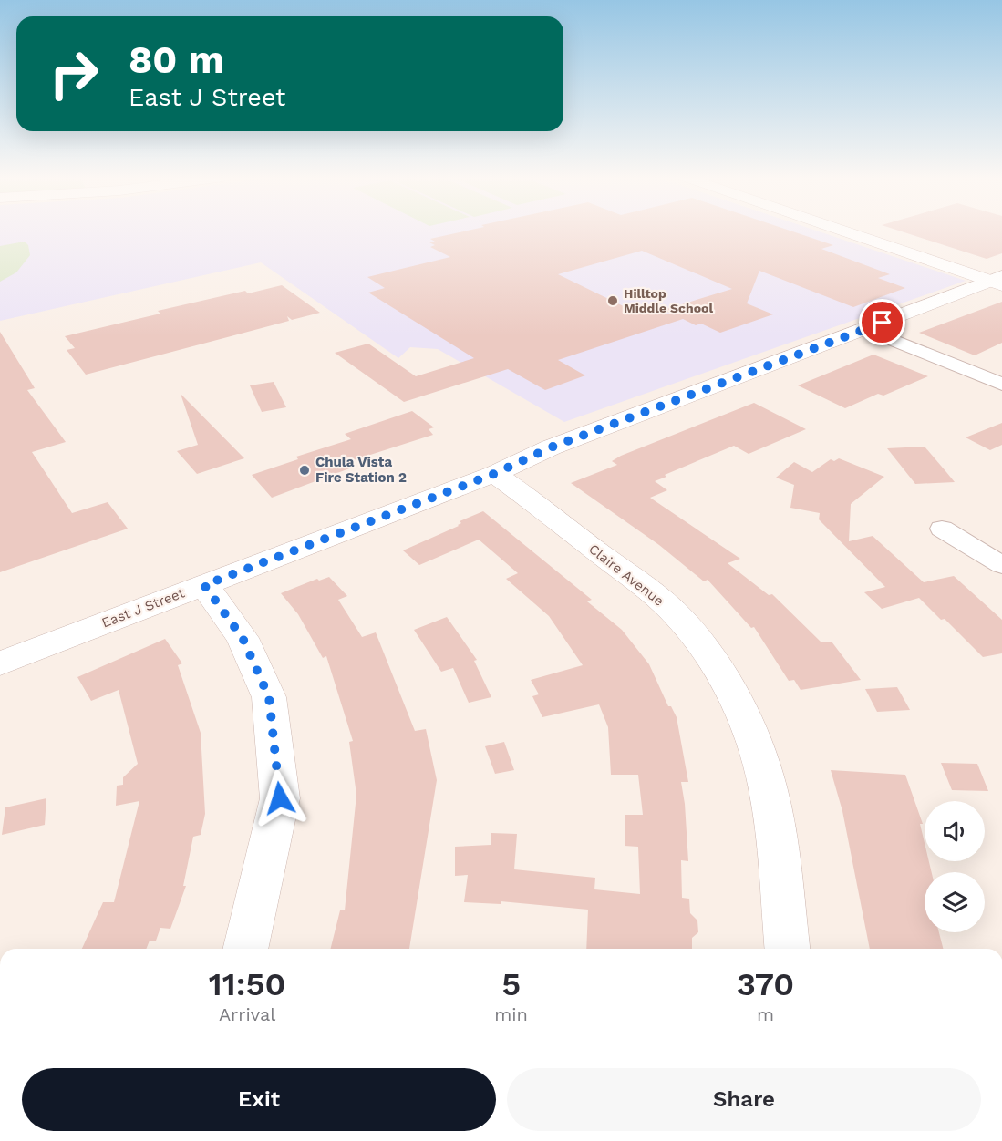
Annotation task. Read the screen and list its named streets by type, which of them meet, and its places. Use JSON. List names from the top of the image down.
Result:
{
  "streets": {
    "street": ["Claire Avenue", "East J Street"]
  },
  "crossings": [
    ["Claire Avenue", "East J Street"]
  ],
  "places": ["Hilltop Middle School", "Chula Vista Fire Station 2"],
  "page": {
    "turn": ["80 m", "East J Street"],
    "eta": [
      "11:50",
      "Arrival",
      "5",
      "min",
      "370",
      "m"
    ],
    "buttons": ["Exit", "Share"]
  }
}
